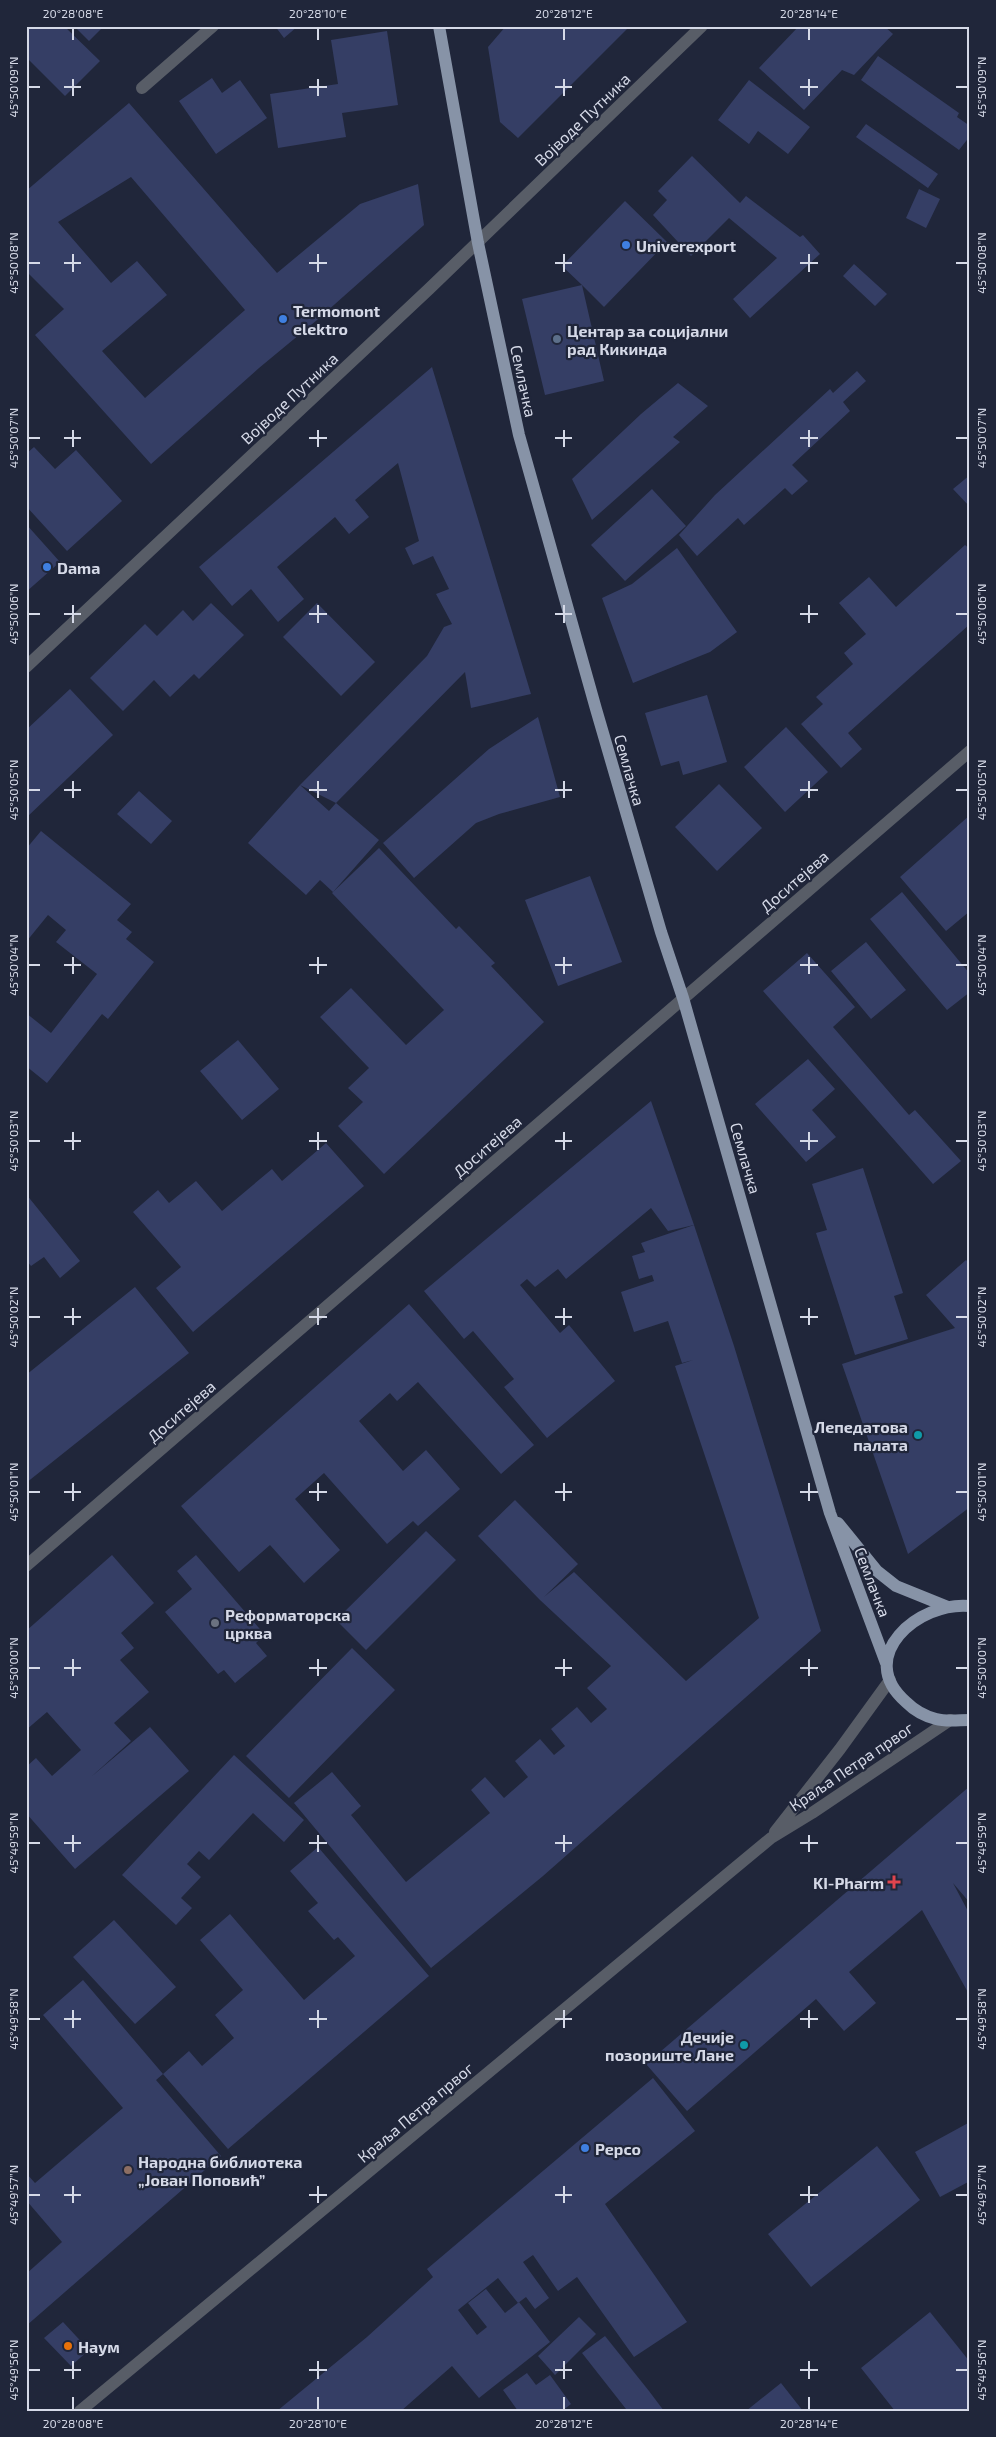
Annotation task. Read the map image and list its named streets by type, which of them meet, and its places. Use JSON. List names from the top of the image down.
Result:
{
  "streets": {
    "main road": ["Семлачка"],
    "street": ["Војводе Путника", "Доситејева", "Краља Петра првог"]
  },
  "crossings": [
    ["Војводе Путника", "Семлачка"],
    ["Семлачка", "Доситејева"],
    ["Семлачка", "Краља Петра првог"]
  ],
  "places": {
    "other": [
      "Univerexport",
      "Termomont elektro",
      "Центар за социјални рад Кикинда",
      "Dama",
      "Лепедатова палата",
      "Реформаторска црква",
      "Дечије позориште Лане",
      "Pepco",
      "Народна библиотека „Јован Поповић”",
      "Наум"
    ],
    "health": ["KI-Pharm"]
  },
  "coordinates": [
    "20°28'08\"E",
    "20°28'10\"E",
    "20°28'12\"E",
    "20°28'14\"E",
    "45°50'09\"N",
    "45°50'08\"N",
    "45°50'07\"N",
    "45°50'06\"N",
    "45°50'05\"N",
    "45°50'04\"N",
    "45°50'03\"N",
    "45°50'02\"N",
    "45°50'01\"N",
    "45°50'00\"N",
    "45°49'59\"N",
    "45°49'58\"N",
    "45°49'57\"N",
    "45°49'56\"N"
  ]
}
